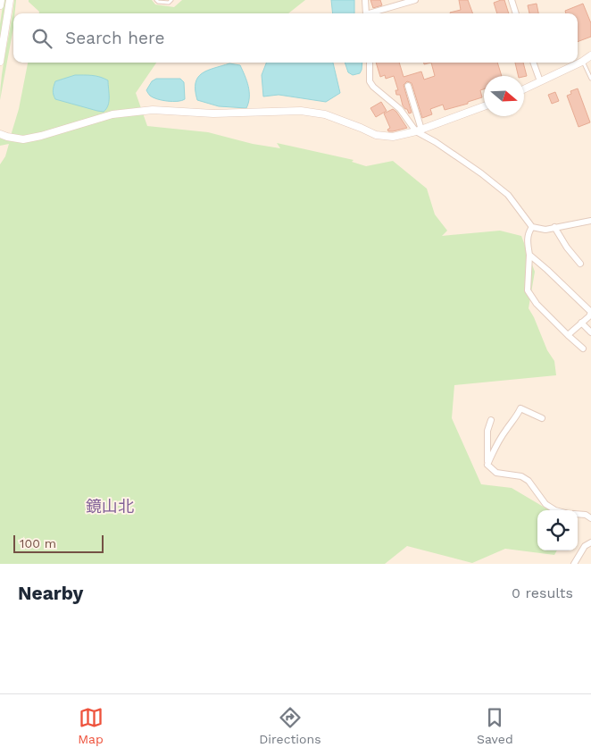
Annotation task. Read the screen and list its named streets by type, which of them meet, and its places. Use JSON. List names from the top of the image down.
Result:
{
  "districts": ["鏡山北"],
  "scale_bar": "100 m",
  "north": "right",
  "page": {
    "search": "Search here",
    "scale": "100 m",
    "heading": ["Nearby", "0 results"],
    "nav": ["Map", "Directions", "Saved"]
  }
}
